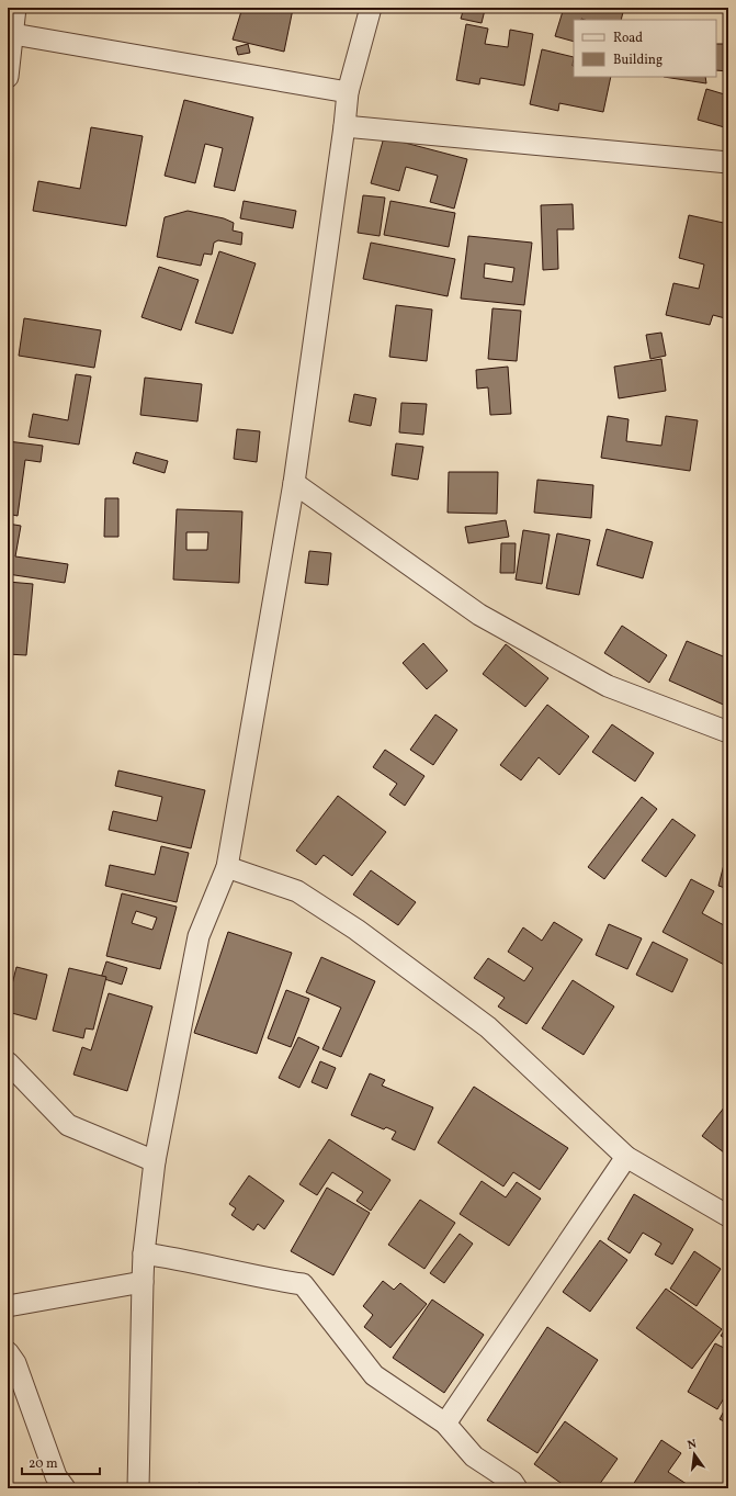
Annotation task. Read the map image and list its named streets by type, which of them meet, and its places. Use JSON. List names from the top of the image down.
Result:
{
  "legend": ["Road", "Building"],
  "scale_bar": "20 m",
  "north": "top"
}
